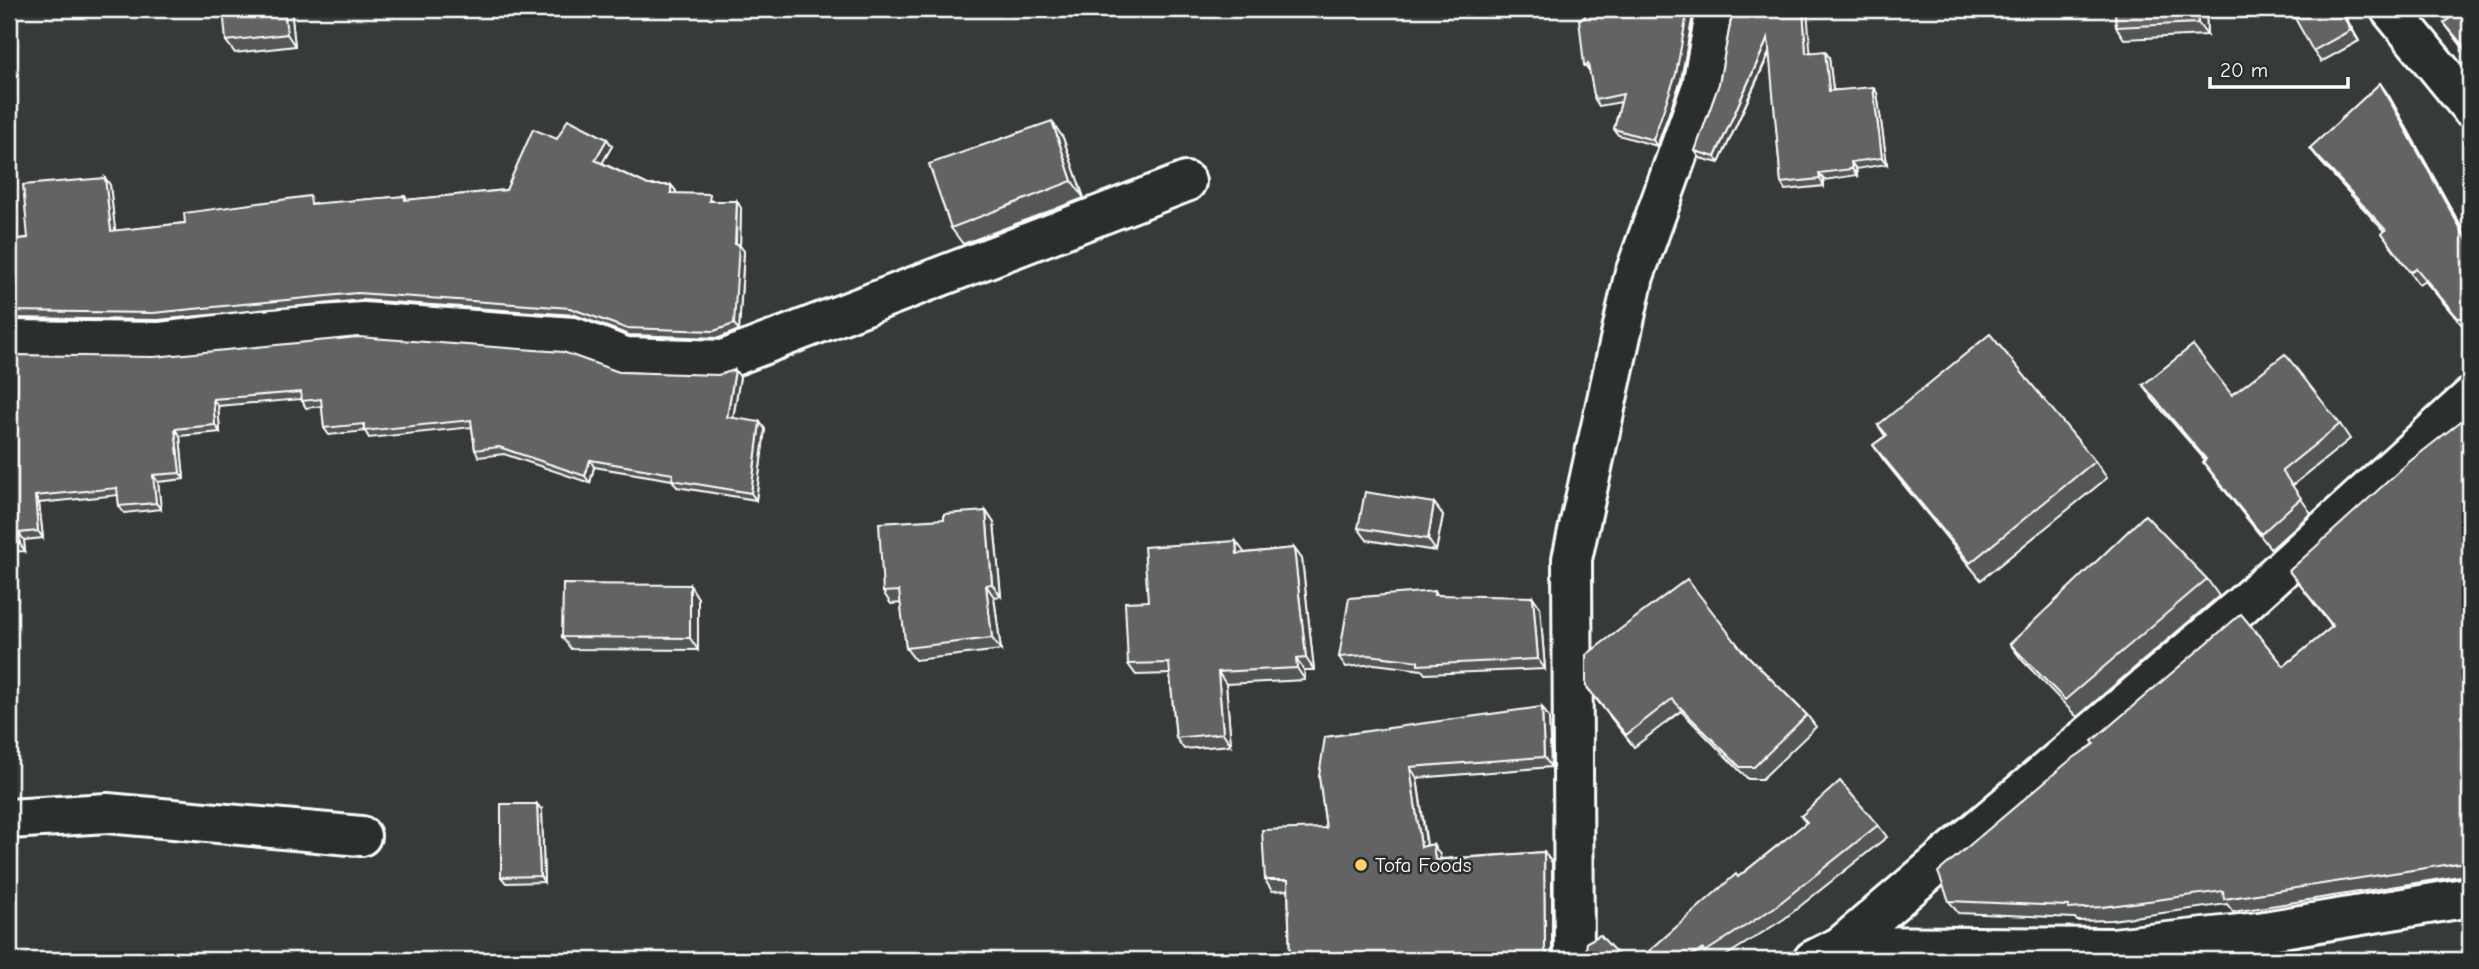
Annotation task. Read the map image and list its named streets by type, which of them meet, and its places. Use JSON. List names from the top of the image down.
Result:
{
  "places": ["Tofa Foods"],
  "scale_bar": "20 m"
}
